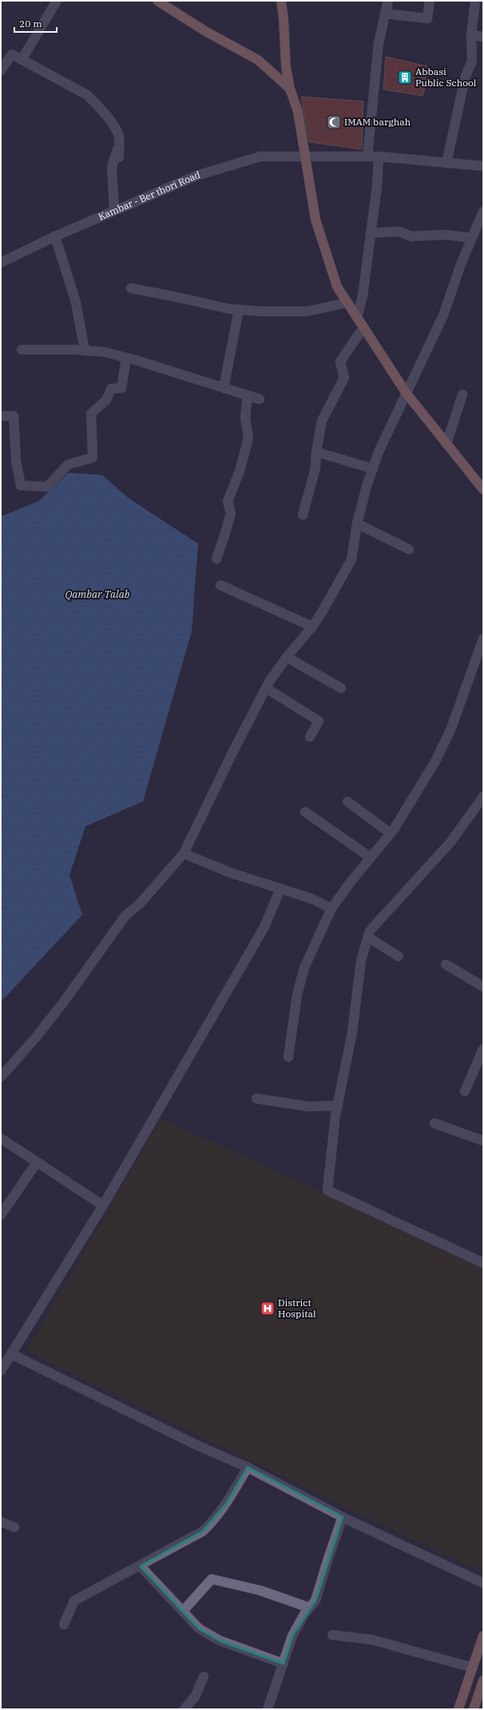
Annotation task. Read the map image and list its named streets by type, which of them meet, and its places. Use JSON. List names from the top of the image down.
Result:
{
  "streets": {
    "street": ["Kambar - Ber thori Road"]
  },
  "water": ["Qambar Talab"],
  "places": {
    "building": ["Abbasi Public School"],
    "mosque": ["IMAM barghah"],
    "hospital": ["District Hospital"]
  },
  "scale_bar": "20 m"
}
